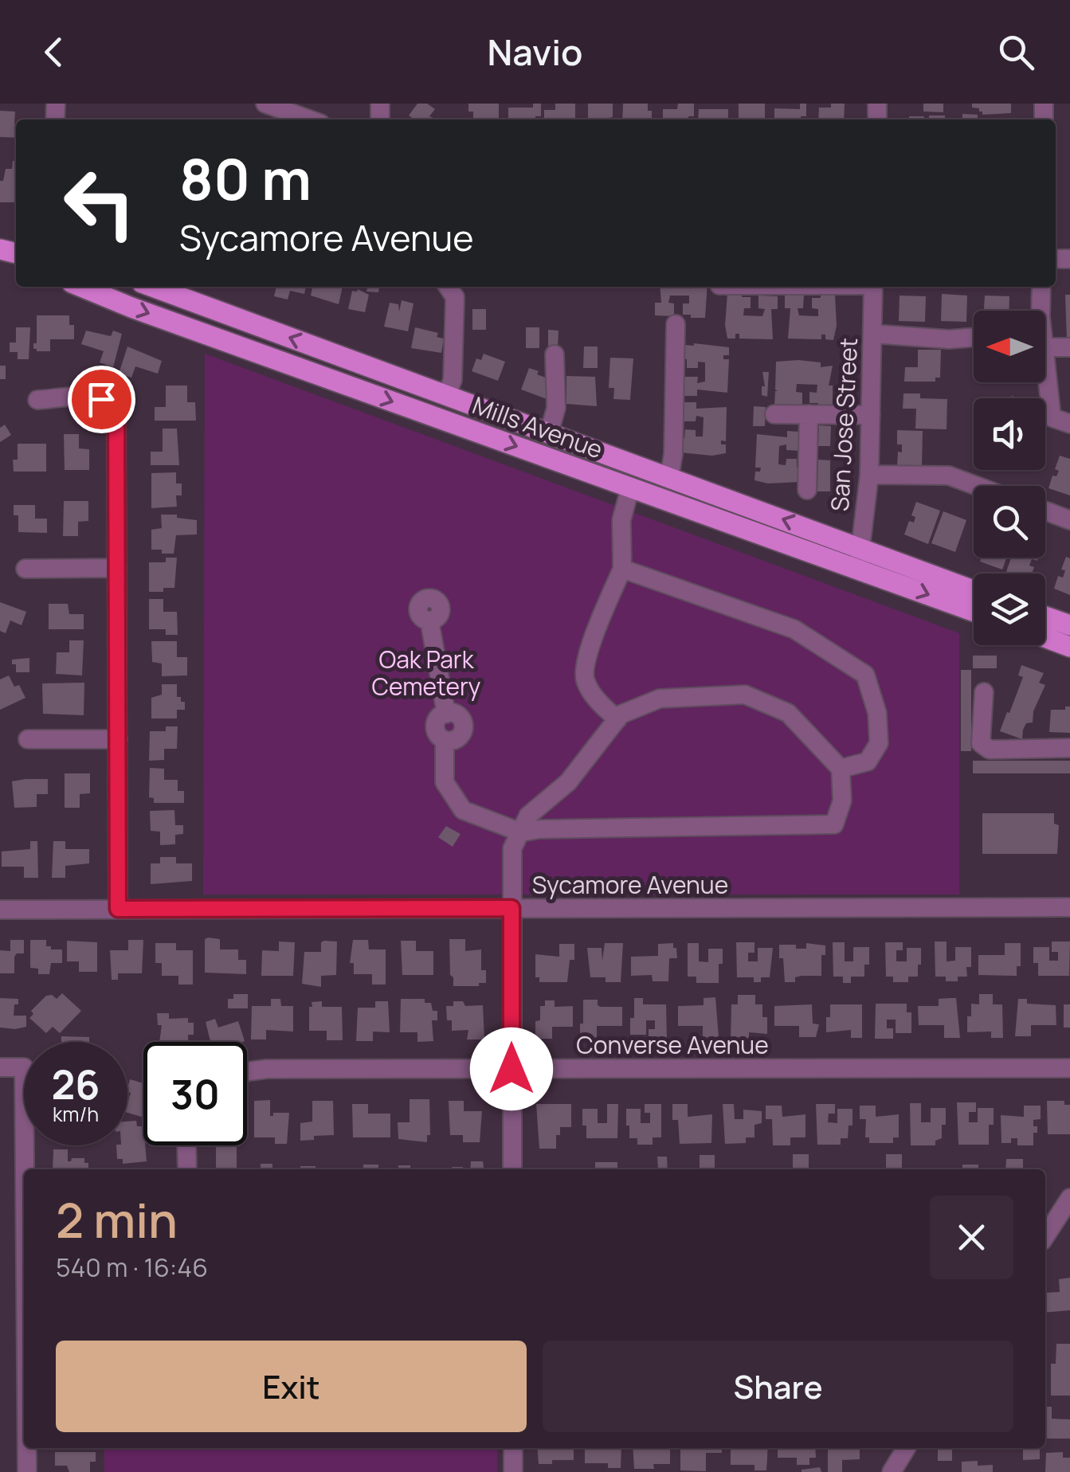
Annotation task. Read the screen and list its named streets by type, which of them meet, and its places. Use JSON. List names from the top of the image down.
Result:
{
  "streets": {
    "main road": ["Mills Avenue"],
    "street": ["San Jose Street", "Sycamore Avenue", "Converse Avenue"]
  },
  "crossings": [
    ["San Jose Street", "Mills Avenue"]
  ],
  "parks": ["Oak Park Cemetery"],
  "north": "left",
  "page": {
    "header": "Navio",
    "turn": ["80 m", "Sycamore Avenue"],
    "speed": "26 km/h",
    "limit": "30",
    "heading": ["2 min", "540 m · 16:46"],
    "buttons": ["Exit", "Share"]
  }
}
